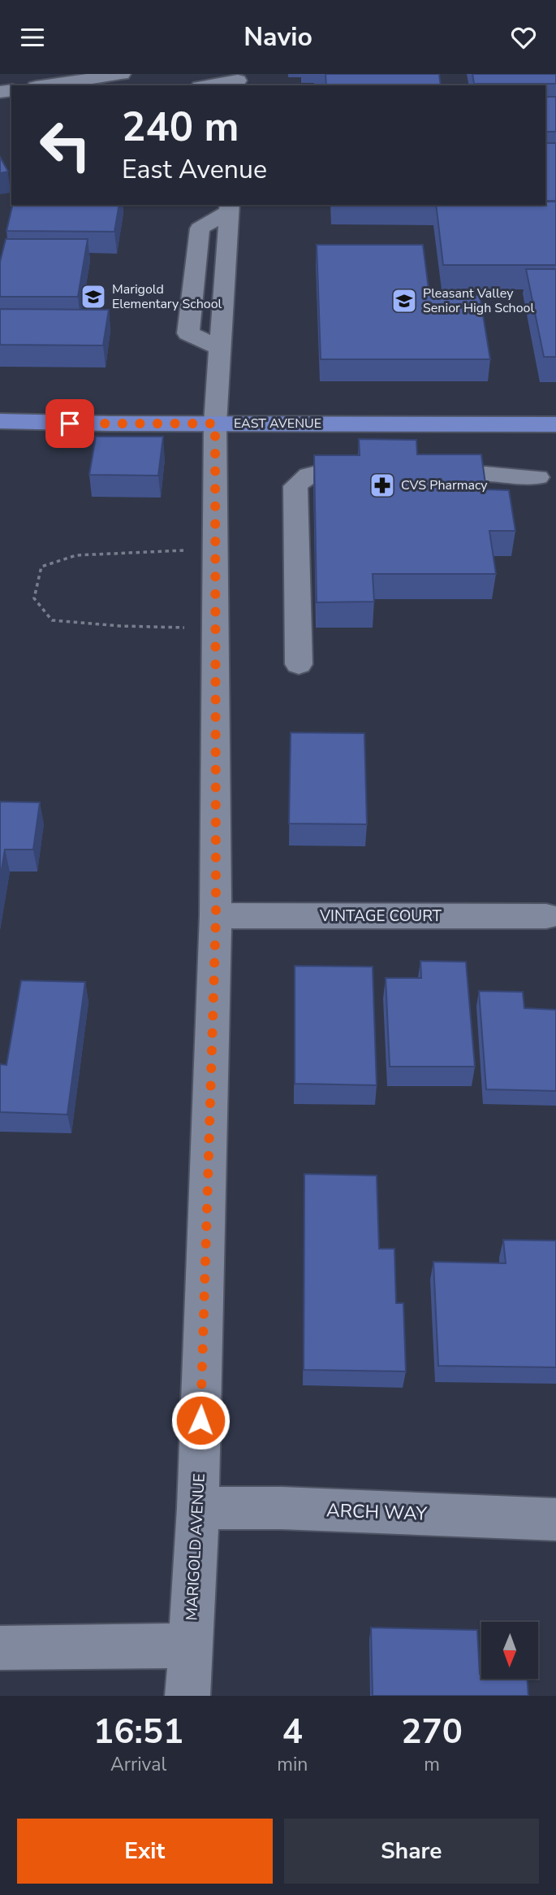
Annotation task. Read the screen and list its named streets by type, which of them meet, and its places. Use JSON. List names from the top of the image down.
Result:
{
  "streets": {
    "main road": ["EAST AVENUE"],
    "street": ["VINTAGE COURT", "ARCH WAY", "MARIGOLD AVENUE"]
  },
  "crossings": [
    ["EAST AVENUE", "MARIGOLD AVENUE"],
    ["VINTAGE COURT", "MARIGOLD AVENUE"],
    ["ARCH WAY", "MARIGOLD AVENUE"]
  ],
  "places": {
    "school or university": ["Marigold Elementary School", "Pleasant Valley Senior High School"],
    "pharmacy": ["CVS Pharmacy"]
  },
  "north": "bottom",
  "page": {
    "header": "Navio",
    "turn": ["240 m", "East Avenue"],
    "eta": [
      "16:51",
      "Arrival",
      "4",
      "min",
      "270",
      "m"
    ],
    "buttons": ["Exit", "Share"]
  }
}
